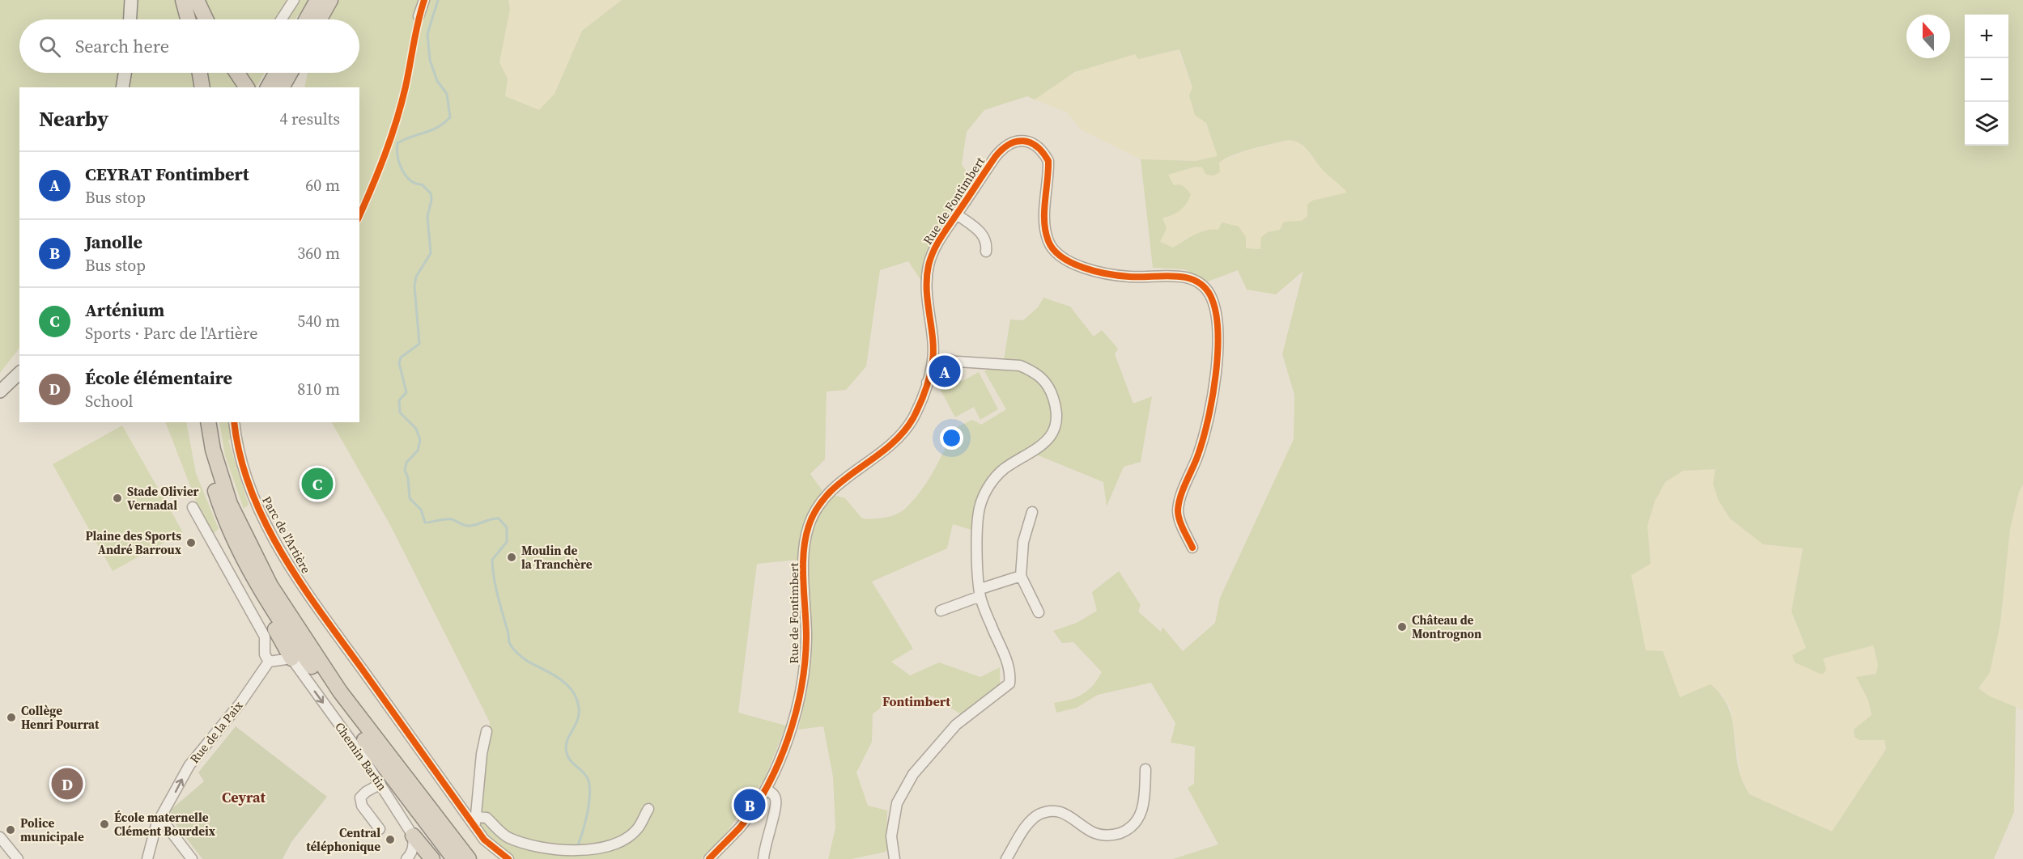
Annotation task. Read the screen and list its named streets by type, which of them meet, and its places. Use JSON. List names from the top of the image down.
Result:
{
  "streets": {
    "street": [
      "Rue de Fontimbert",
      "Parc de l'Artière",
      "Rue de la Paix",
      "Chemin Bartin"
    ]
  },
  "one_way": ["Rue de la Paix", "Chemin Bartin"],
  "districts": ["Fontimbert", "Ceyrat"],
  "places": [
    "Stade Olivier Vernadal",
    "Plaine des Sports André Barroux",
    "Moulin de la Tranchère",
    "Château de Montrognon",
    "Collège Henri Pourrat",
    "École maternelle Clément Bourdeix",
    "Police municipale",
    "Central téléphonique"
  ],
  "north": "top",
  "page": {
    "map_buttons": ["+", "−"],
    "search": "Search here",
    "heading": ["Nearby", "4 results"],
    "list": [
      {
        "mark": "A",
        "name": "CEYRAT Fontimbert",
        "note": "Bus stop",
        "value": "60 m"
      },
      {
        "mark": "B",
        "name": "Janolle",
        "note": "Bus stop",
        "value": "360 m"
      },
      {
        "mark": "C",
        "name": "Arténium",
        "note": "Sports · Parc de l'Artière",
        "value": "540 m"
      },
      {
        "mark": "D",
        "name": "École élémentaire",
        "note": "School",
        "value": "810 m"
      }
    ],
    "pins": [
      "A",
      "C",
      "D",
      "B"
    ]
  }
}
